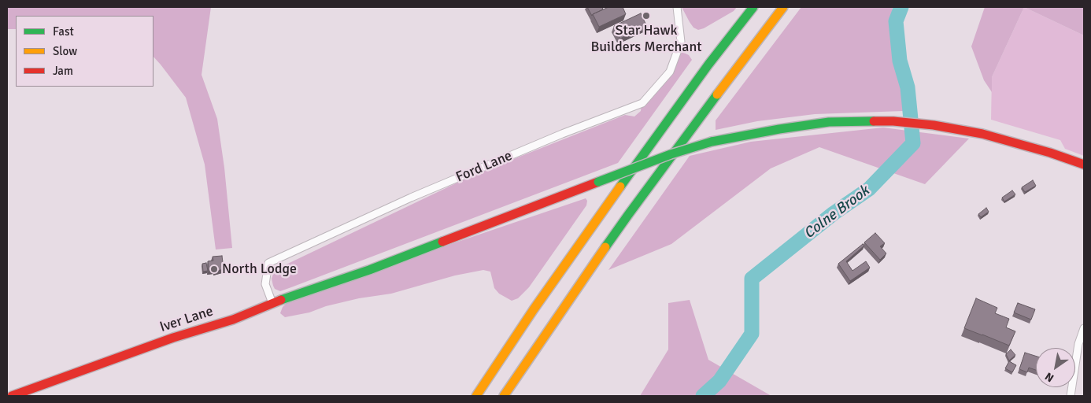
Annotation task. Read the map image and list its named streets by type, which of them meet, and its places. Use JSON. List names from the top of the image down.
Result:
{
  "streets": {
    "main road": ["Iver Lane"],
    "street": ["Ford Lane"]
  },
  "crossings": [
    ["Ford Lane", "Iver Lane"]
  ],
  "water": ["Colne Brook"],
  "places": ["Star Hawk Builders Merchant", "North Lodge"],
  "legend": ["Fast", "Slow", "Jam"],
  "north": "bottom left"
}
